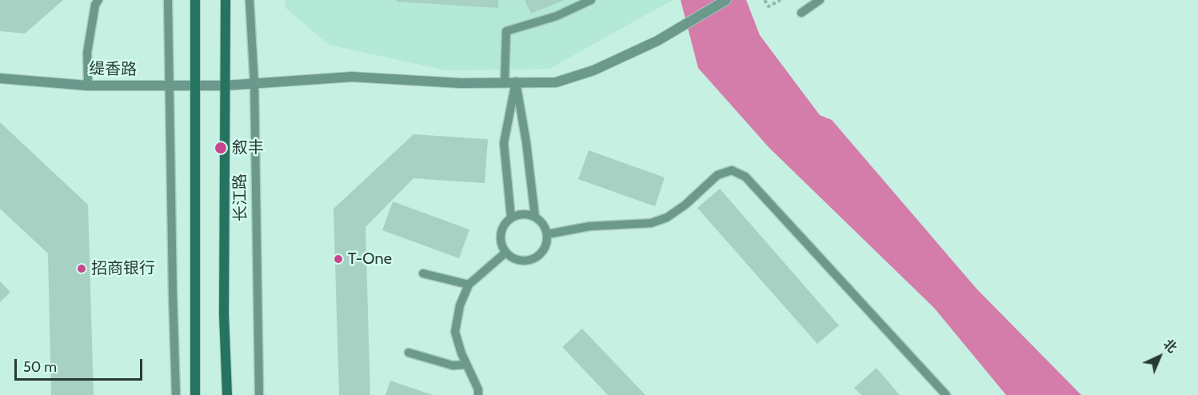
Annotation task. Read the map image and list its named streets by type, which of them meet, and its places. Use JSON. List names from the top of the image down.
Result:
{
  "streets": {
    "main road": ["长江路"],
    "street": ["缇香路"]
  },
  "crossings": [
    ["缇香路", "长江路"]
  ],
  "places": ["叙丰", "T-One", "招商银行"],
  "scale_bar": "50 m",
  "north": "top right"
}
